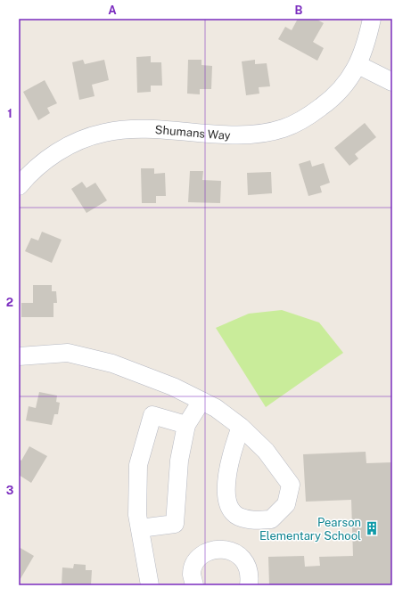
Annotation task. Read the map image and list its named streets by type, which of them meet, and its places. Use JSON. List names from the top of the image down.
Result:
{
  "streets": {
    "street": ["Shumans Way"]
  },
  "places": {
    "building": ["Pearson Elementary School"]
  },
  "grid": {
    "columns": ["A", "B"],
    "rows": ["1", "2", "3"]
  }
}
